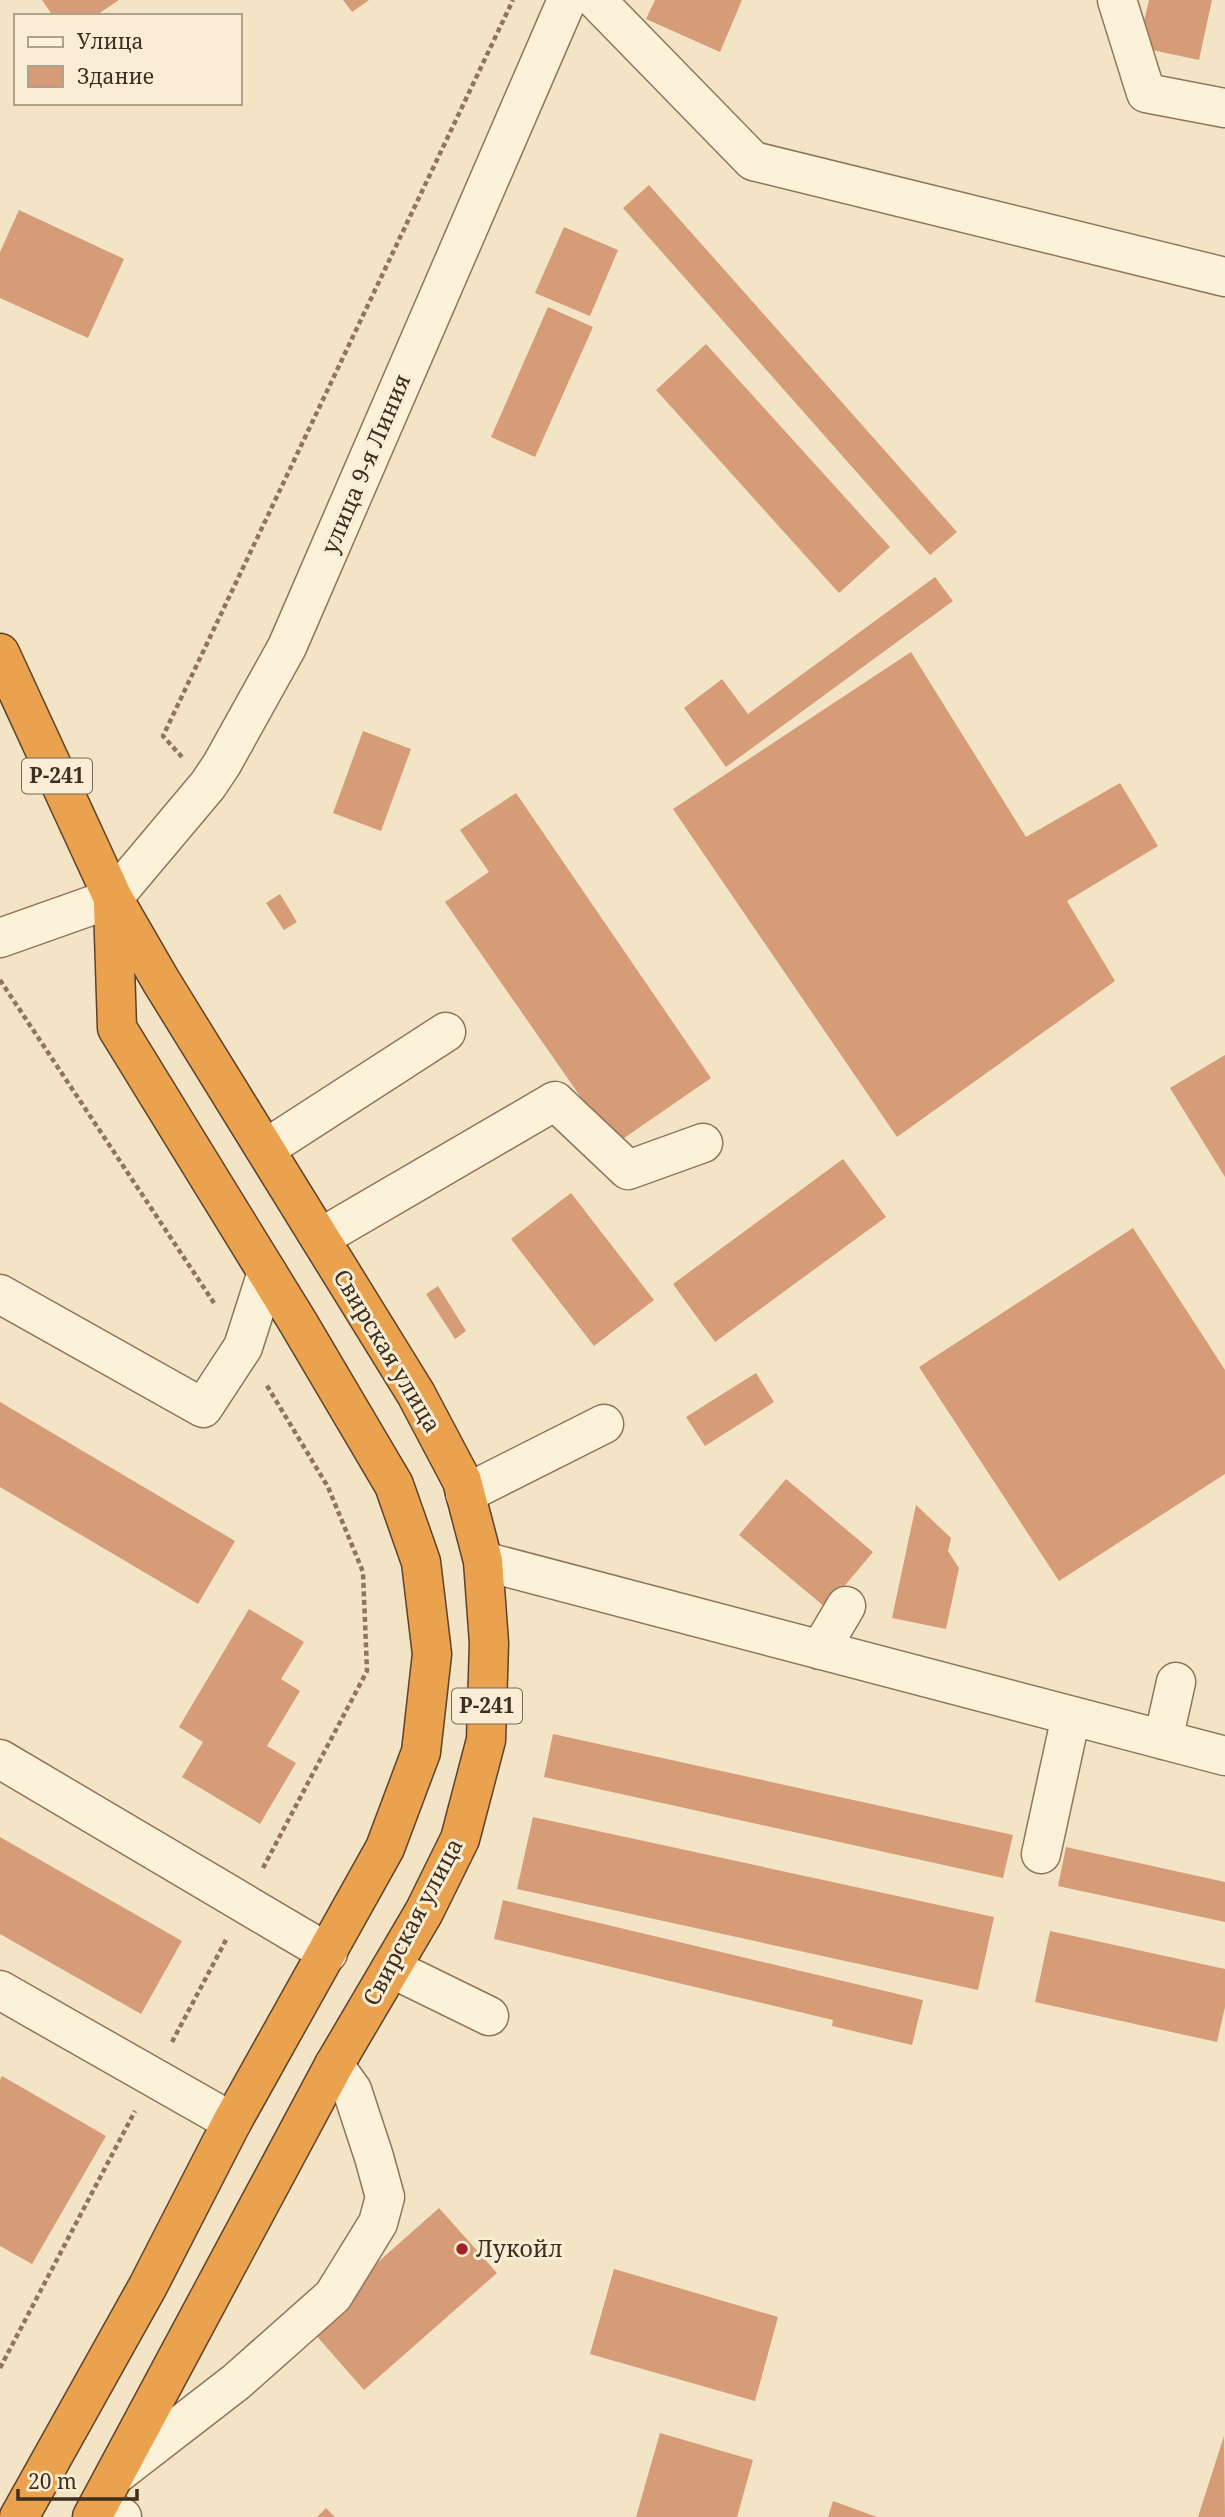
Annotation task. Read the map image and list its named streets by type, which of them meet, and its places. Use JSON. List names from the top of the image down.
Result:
{
  "streets": {
    "highway": ["Р-241", "Свирская улица"],
    "street": ["улица 9-я Линия"]
  },
  "crossings": [
    ["улица 9-я Линия", "Свирская улица"]
  ],
  "places": ["Лукойл"],
  "legend": ["Улица", "Здание"],
  "scale_bar": "20 m"
}
